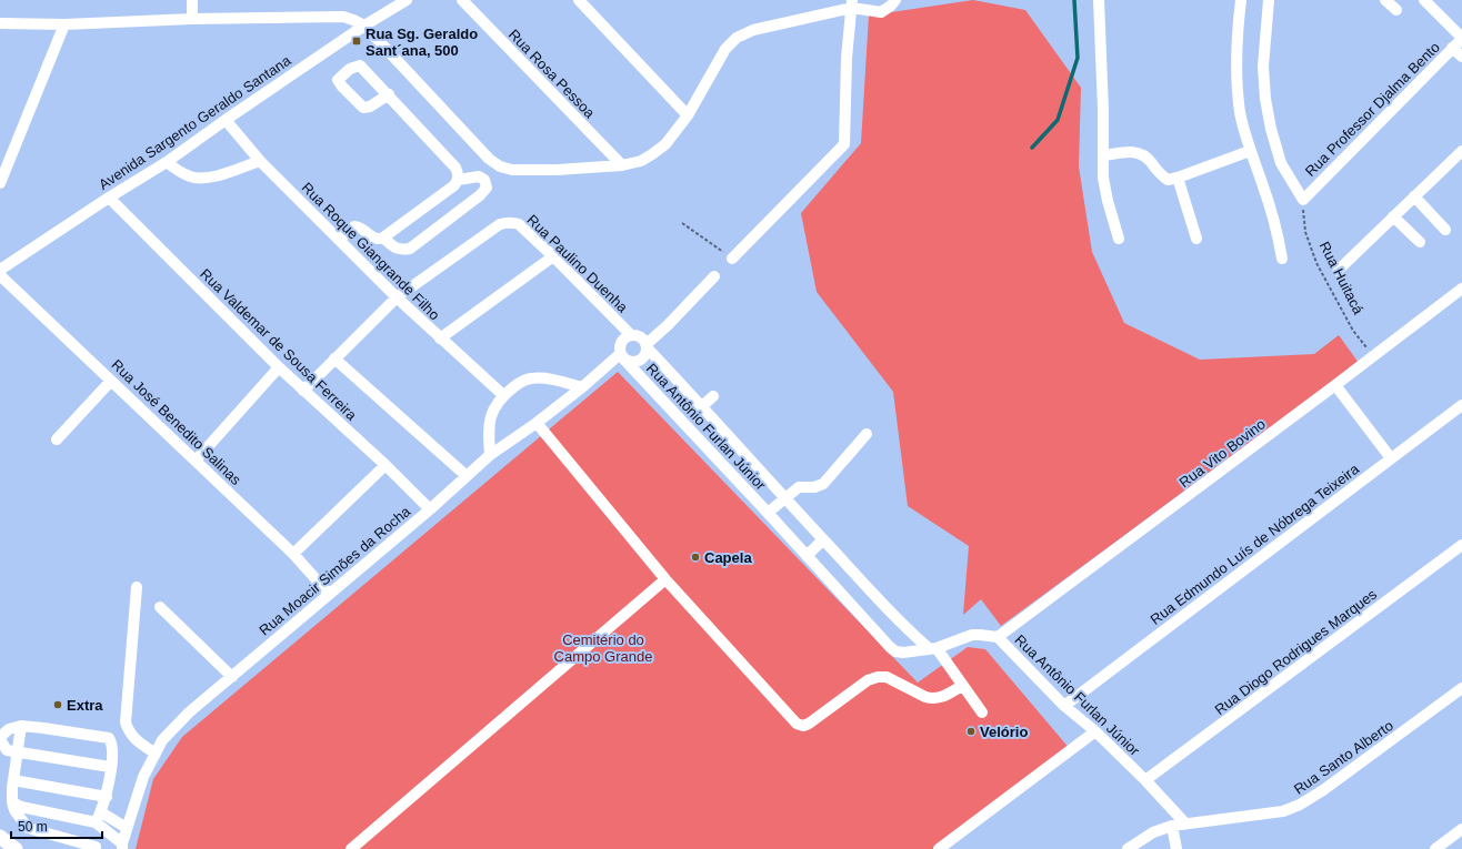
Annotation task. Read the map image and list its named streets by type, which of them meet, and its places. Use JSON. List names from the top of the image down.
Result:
{
  "streets": {
    "street": [
      "Rua Rosa Pessoa",
      "Rua Professor Djalma Bento",
      "Avenida Sargento Geraldo Santana",
      "Rua Roque Giangrande Filho",
      "Rua Paulino Duenha",
      "Rua Valdemar de Sousa Ferreira",
      "Rua José Benedito Salinas",
      "Rua Antônio Furlan Júnior",
      "Rua Vito Bovino",
      "Rua Edmundo Luís de Nóbrega Teixeira",
      "Rua Moacir Simões da Rocha",
      "Rua Diogo Rodrigues Marques",
      "Rua Santo Alberto"
    ],
    "path": ["Rua Huitacá"]
  },
  "crossings": [
    ["Rua Professor Djalma Bento", "Rua Huitacá"],
    ["Avenida Sargento Geraldo Santana", "Rua Roque Giangrande Filho"],
    ["Avenida Sargento Geraldo Santana", "Rua Valdemar de Sousa Ferreira"],
    ["Rua Roque Giangrande Filho", "Rua Paulino Duenha"],
    ["Rua Paulino Duenha", "Rua Antônio Furlan Júnior"],
    ["Rua Paulino Duenha", "Rua Moacir Simões da Rocha"],
    ["Rua Huitacá", "Rua Vito Bovino"],
    ["Rua Valdemar de Sousa Ferreira", "Rua Moacir Simões da Rocha"],
    ["Rua José Benedito Salinas", "Rua Moacir Simões da Rocha"],
    ["Rua Antônio Furlan Júnior", "Rua Vito Bovino"],
    ["Rua Antônio Furlan Júnior", "Rua Edmundo Luís de Nóbrega Teixeira"],
    ["Rua Antônio Furlan Júnior", "Rua Moacir Simões da Rocha"],
    ["Rua Antônio Furlan Júnior", "Rua Diogo Rodrigues Marques"],
    ["Rua Antônio Furlan Júnior", "Rua Santo Alberto"]
  ],
  "parks": ["Cemitério do Campo Grande"],
  "places": {
    "transit": ["Rua Sg. Geraldo Sant´ana, 500"],
    "other": ["Capela", "Extra", "Velório"]
  },
  "scale_bar": "50 m"
}
